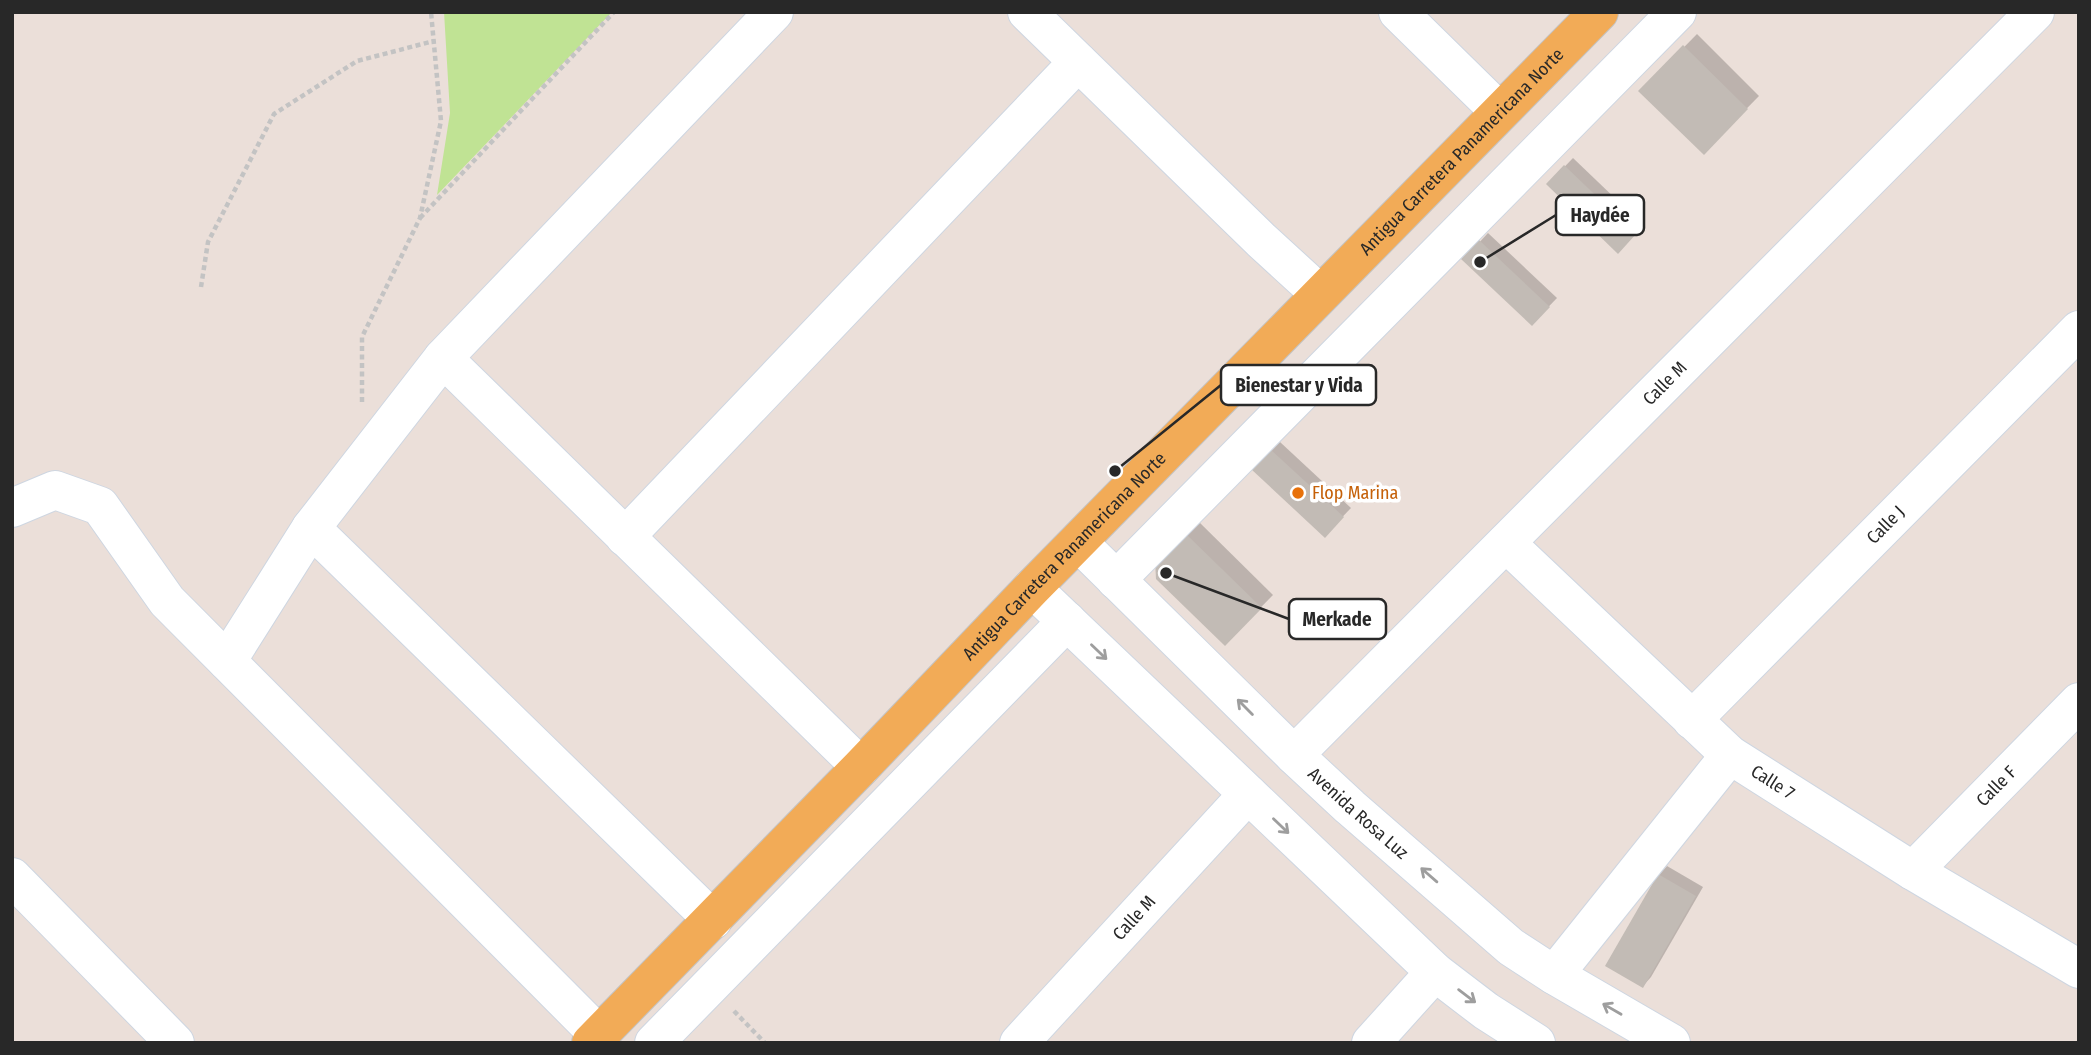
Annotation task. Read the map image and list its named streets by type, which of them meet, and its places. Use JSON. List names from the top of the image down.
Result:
{
  "streets": {
    "main road": ["Antigua Carretera Panamericana Norte"],
    "street": [
      "Calle M",
      "Calle J",
      "Calle 7",
      "Calle F",
      "Avenida Rosa Luz"
    ]
  },
  "crossings": [
    ["Antigua Carretera Panamericana Norte", "Avenida Rosa Luz"],
    ["Calle M", "Calle 7"],
    ["Calle M", "Avenida Rosa Luz"],
    ["Calle J", "Calle 7"],
    ["Calle 7", "Calle F"]
  ],
  "places": [
    "Haydée",
    "Bienestar y Vida",
    "Flop Marina",
    "Merkade"
  ]
}
